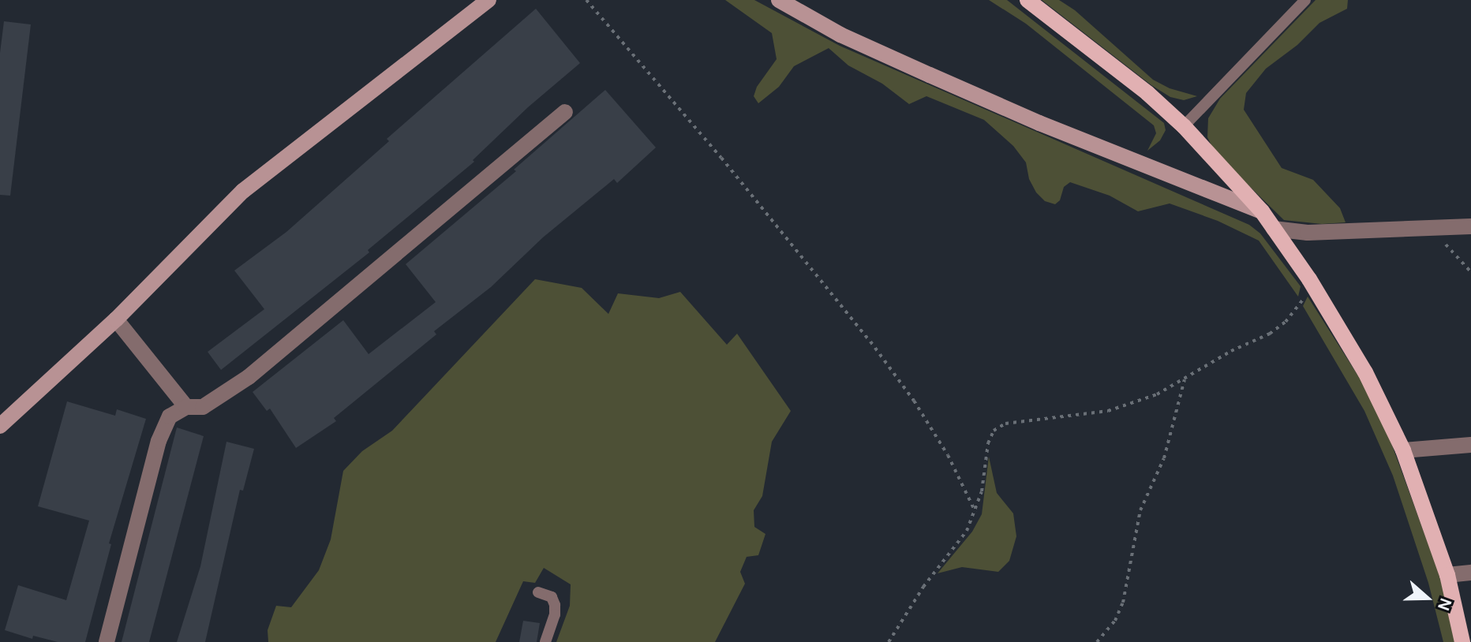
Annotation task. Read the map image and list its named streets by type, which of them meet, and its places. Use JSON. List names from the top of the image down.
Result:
{
  "north": "right"
}
